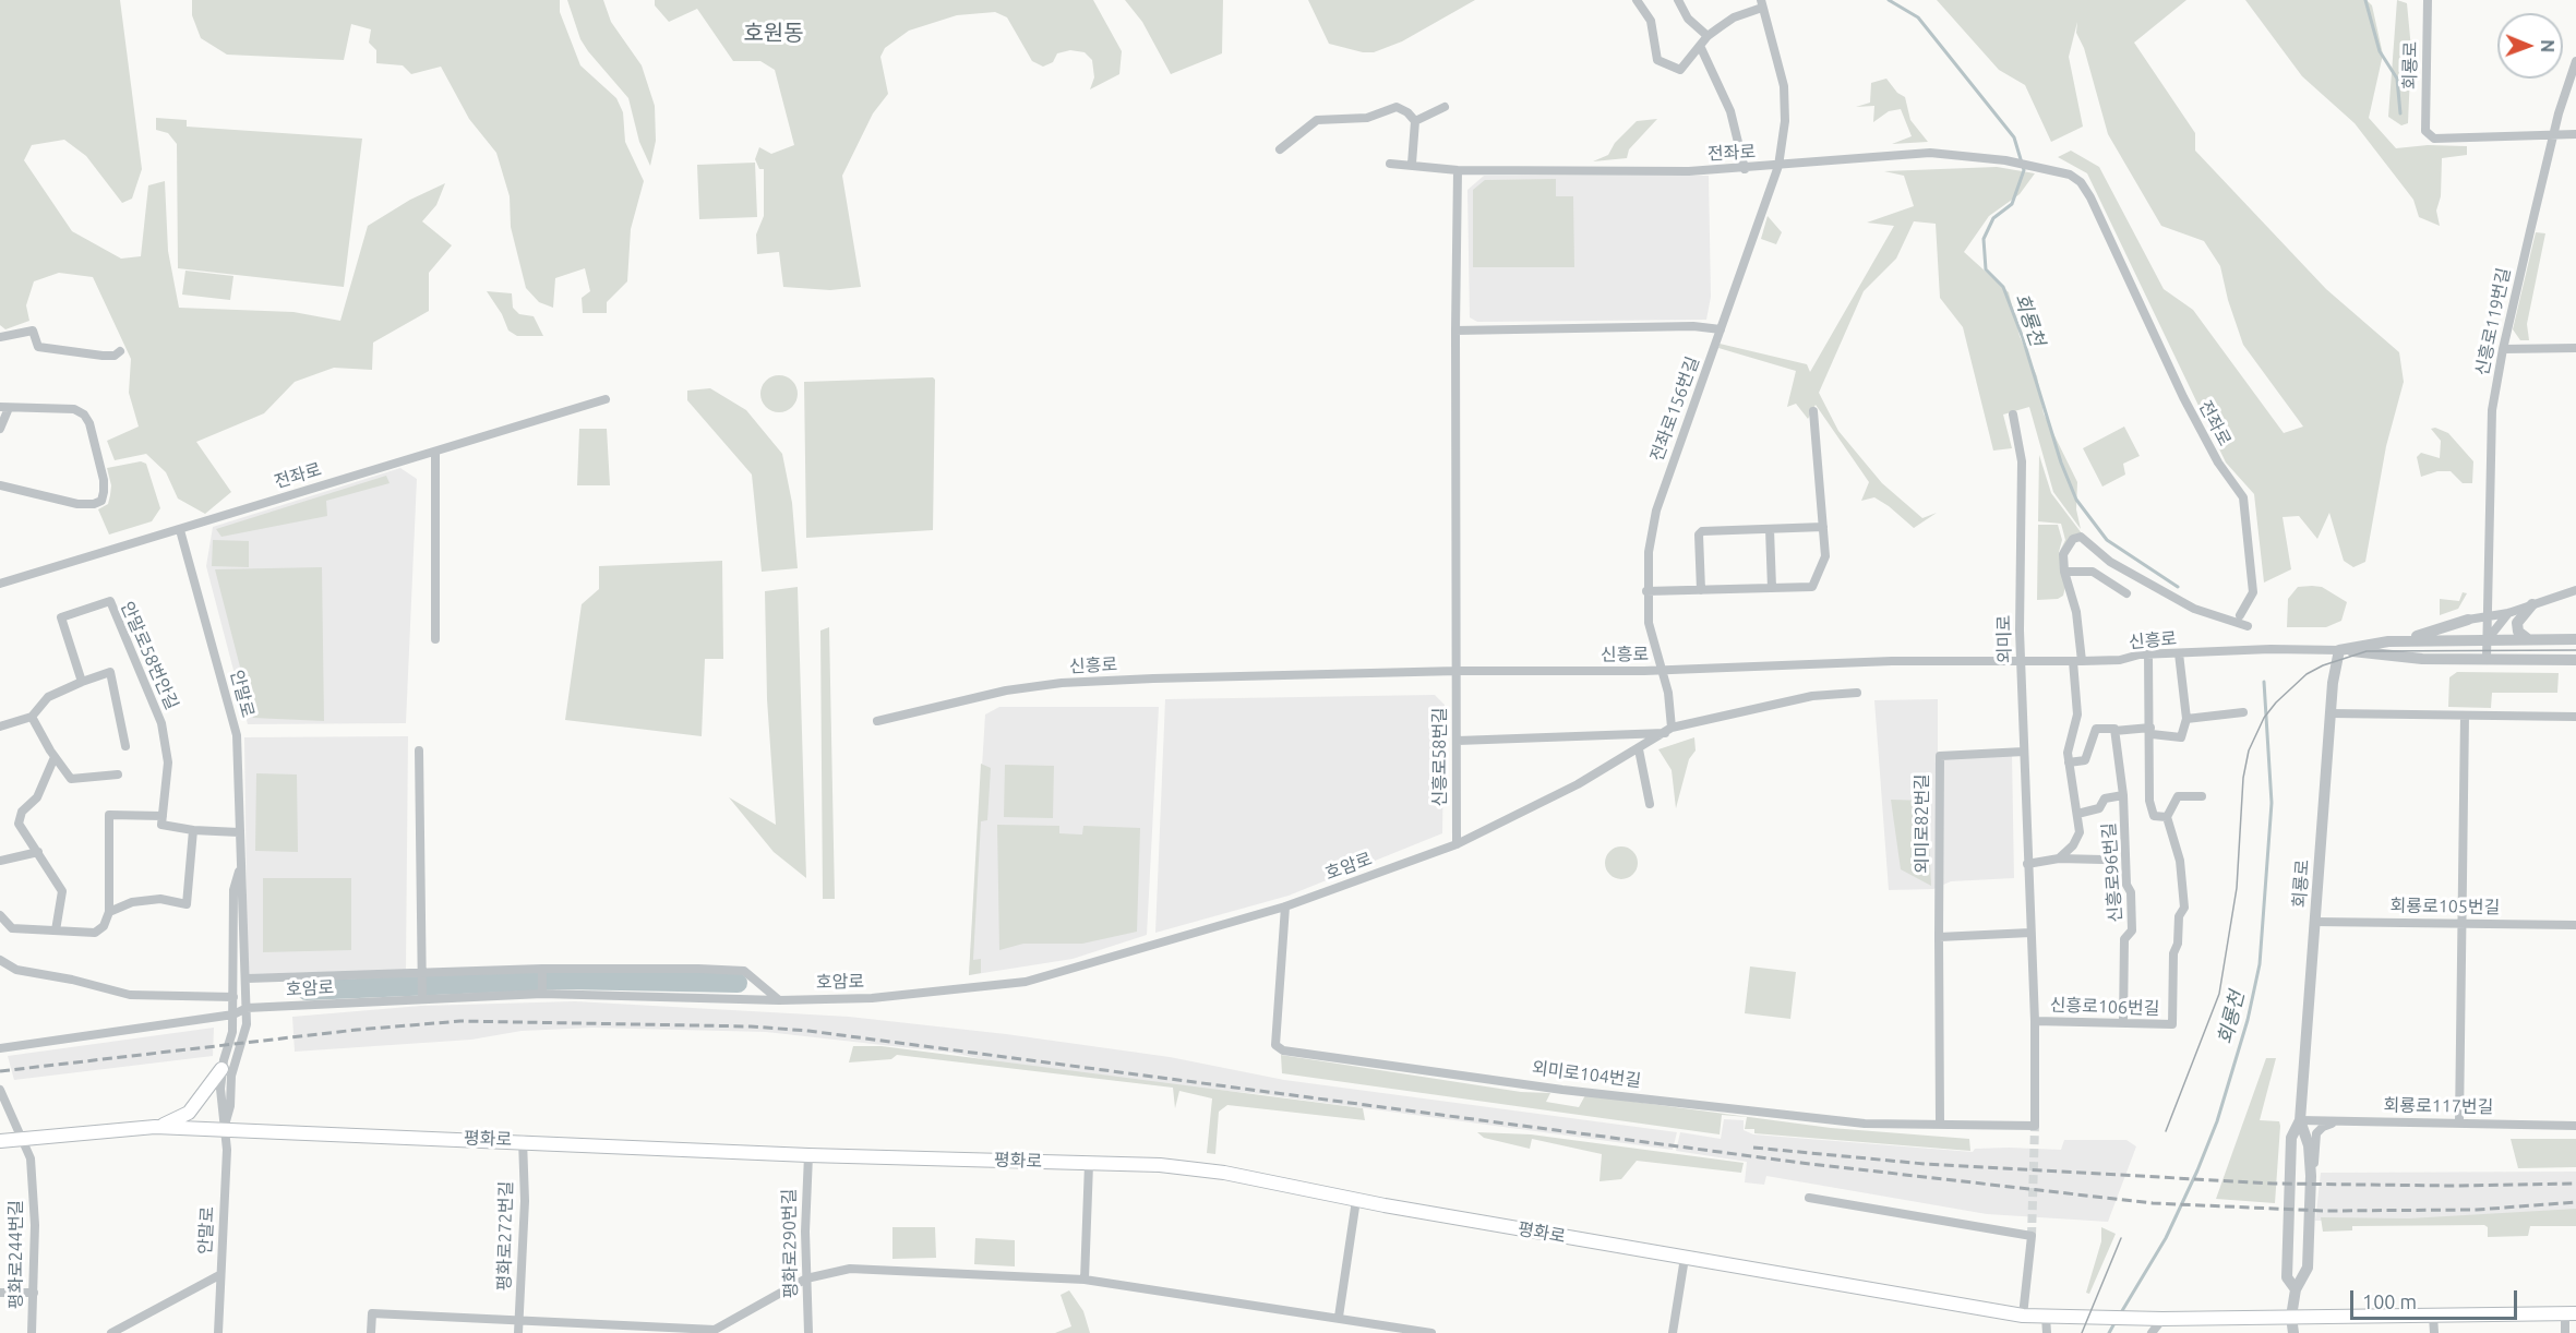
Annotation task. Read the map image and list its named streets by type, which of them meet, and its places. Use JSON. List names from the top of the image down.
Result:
{
  "streets": {
    "main road": ["평화로"],
    "street": [
      "회룡로",
      "전좌로",
      "신흥로119번길",
      "전좌로156번길",
      "외미로",
      "신흥로",
      "안말로58번안길",
      "안말로",
      "신흥로58번길",
      "외미로82번길",
      "호암로",
      "신흥로96번길",
      "회룡로105번길",
      "신흥로106번길",
      "외미로104번길",
      "회룡로117번길",
      "평화로272번길",
      "평화로290번길",
      "평화로244번길"
    ]
  },
  "crossings": [
    ["회룡로", "신흥로119번길"],
    ["회룡로", "신흥로"],
    ["회룡로", "회룡로105번길"],
    ["회룡로", "회룡로117번길"],
    ["전좌로", "전좌로156번길"],
    ["전좌로", "안말로"],
    ["전좌로", "신흥로58번길"],
    ["전좌로156번길", "신흥로"],
    ["전좌로156번길", "호암로"],
    ["외미로", "신흥로"],
    ["외미로", "외미로82번길"],
    ["외미로", "신흥로106번길"],
    ["외미로", "외미로104번길"],
    ["신흥로", "신흥로58번길"],
    ["신흥로", "신흥로96번길"],
    ["안말로", "호암로"],
    ["안말로", "평화로"],
    ["신흥로58번길", "호암로"],
    ["외미로82번길", "외미로104번길"],
    ["호암로", "외미로104번길"],
    ["신흥로96번길", "신흥로106번길"],
    ["평화로", "평화로272번길"],
    ["평화로", "평화로290번길"],
    ["평화로", "평화로244번길"]
  ],
  "districts": ["호원동"],
  "water": ["회룡천"],
  "scale_bar": "100 m",
  "north": "right"
}
